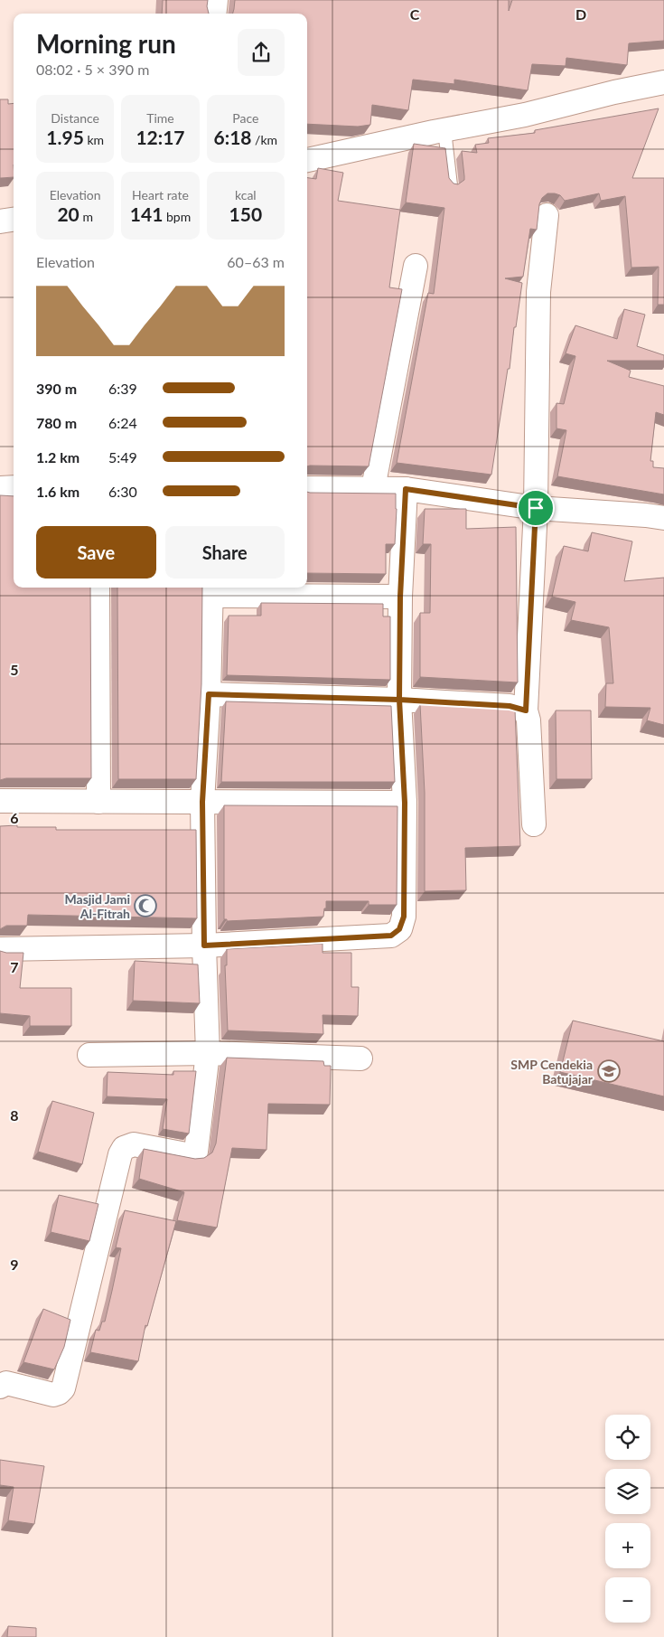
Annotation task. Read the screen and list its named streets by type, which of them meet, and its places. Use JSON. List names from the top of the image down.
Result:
{
  "places": {
    "mosque": ["Masjid Jami Al-Fitrah"],
    "school or university": ["SMP Cendekia Batujajar"]
  },
  "page": {
    "heading": ["Morning run", "08:02 · 5 × 390 m"],
    "stats": [
      ["Distance", "1.95 km"],
      ["Time", "12:17"],
      ["Pace", "6:18 /km"],
      ["Elevation", "20 m"],
      ["Heart rate", "141 bpm"],
      ["kcal", "150"]
    ],
    "chart": ["Elevation", "60–63 m"],
    "list": [
      {
        "name": "390 m",
        "note": "6:39"
      },
      {
        "name": "780 m",
        "note": "6:24"
      },
      {
        "name": "1.2 km",
        "note": "5:49"
      },
      {
        "name": "1.6 km",
        "note": "6:30"
      }
    ],
    "buttons": ["Save", "Share"],
    "map_buttons": ["+", "−"]
  },
  "grid": {
    "columns": ["C", "D"],
    "rows": [
      "5",
      "6",
      "7",
      "8",
      "9"
    ]
  }
}
